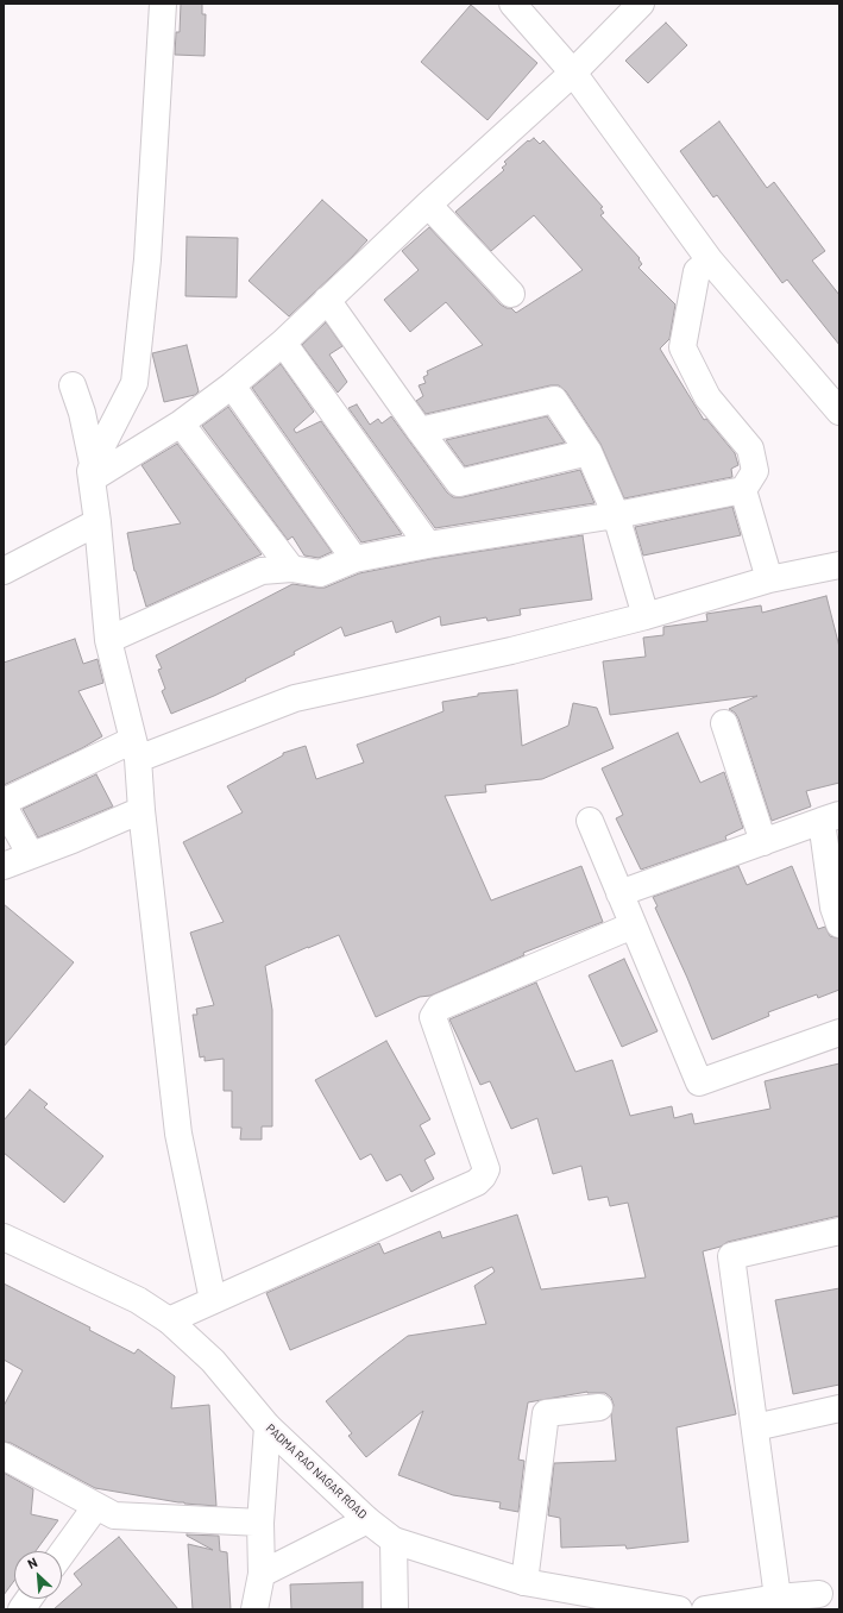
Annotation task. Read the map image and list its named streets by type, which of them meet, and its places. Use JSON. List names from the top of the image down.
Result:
{
  "streets": {
    "street": ["PADMA RAO NAGAR ROAD"]
  },
  "north": "top left"
}
